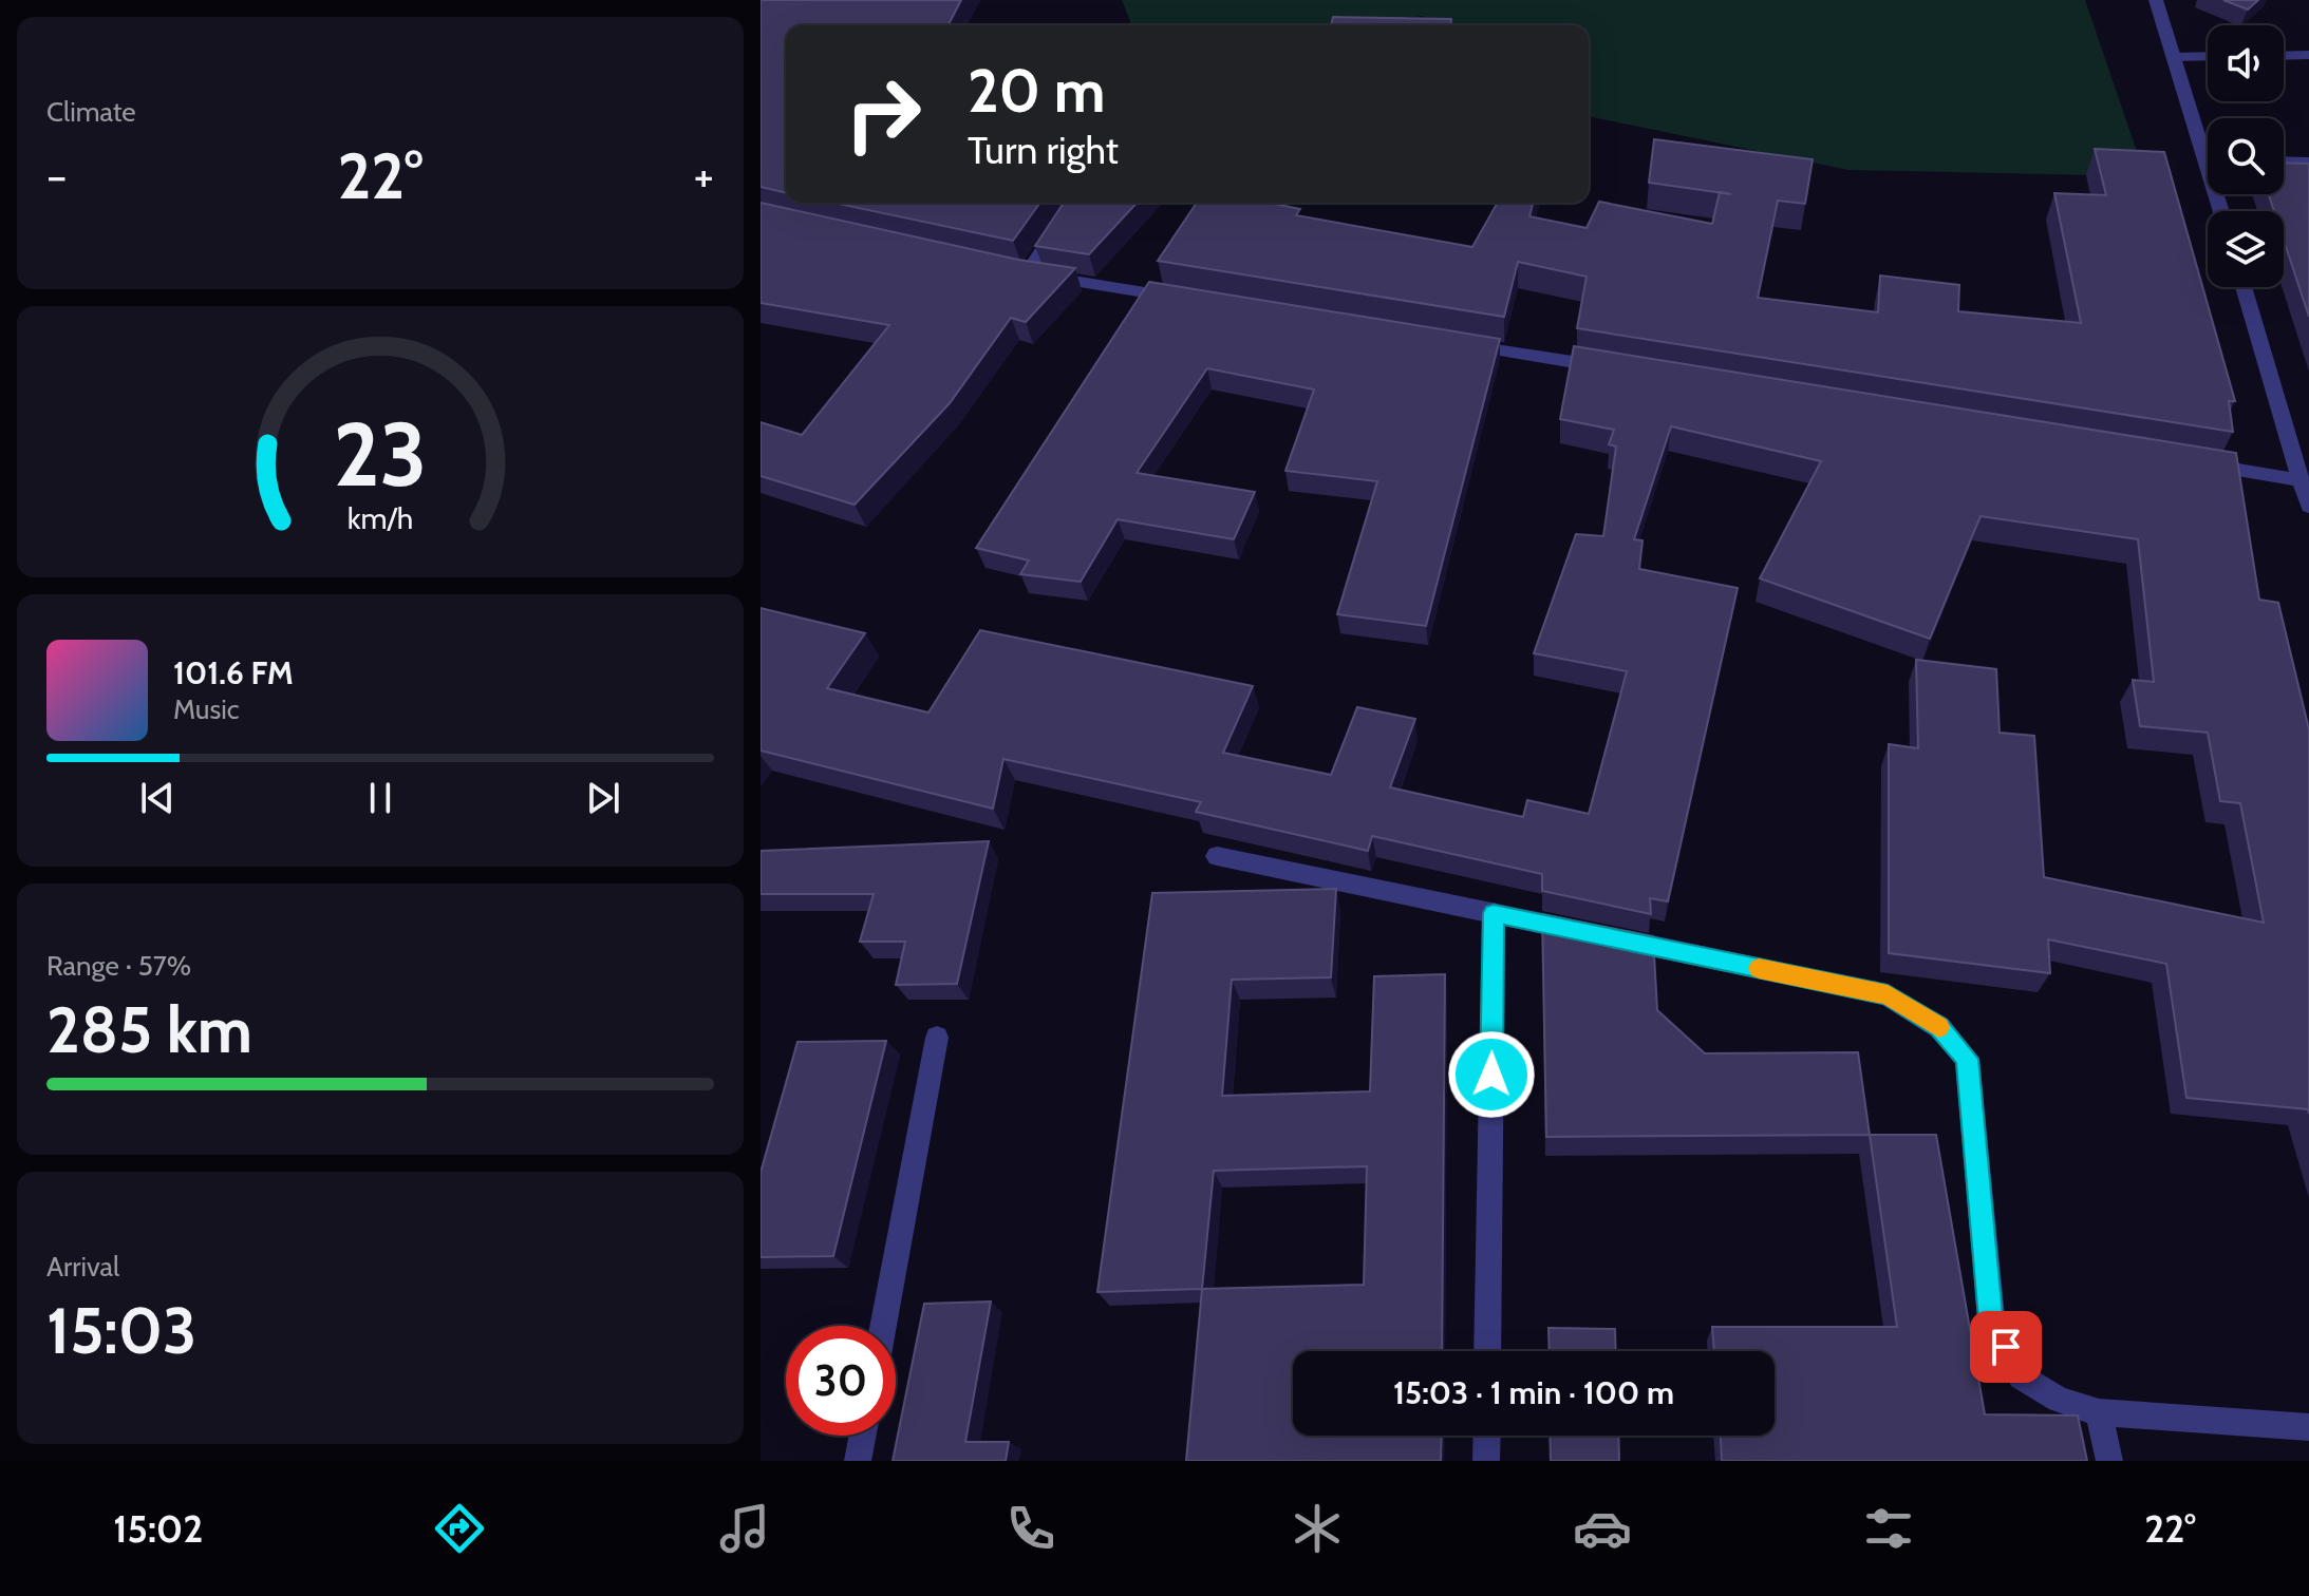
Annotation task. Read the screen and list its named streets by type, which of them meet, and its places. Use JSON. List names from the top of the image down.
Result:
{
  "page": {
    "tile": [
      "Climate",
      ["Range · 57%", "285 km"],
      ["Arrival", "15:03"]
    ],
    "turn": ["20 m", "Turn right"],
    "heat": ["−", "22°", "+"],
    "song": ["101.6 FM", "Music"],
    "limit": "30",
    "trip": "15:03 · 1 min · 100 m",
    "tabs": ["15:02", "22°"],
    "gauge": ["23", "km/h"]
  }
}
